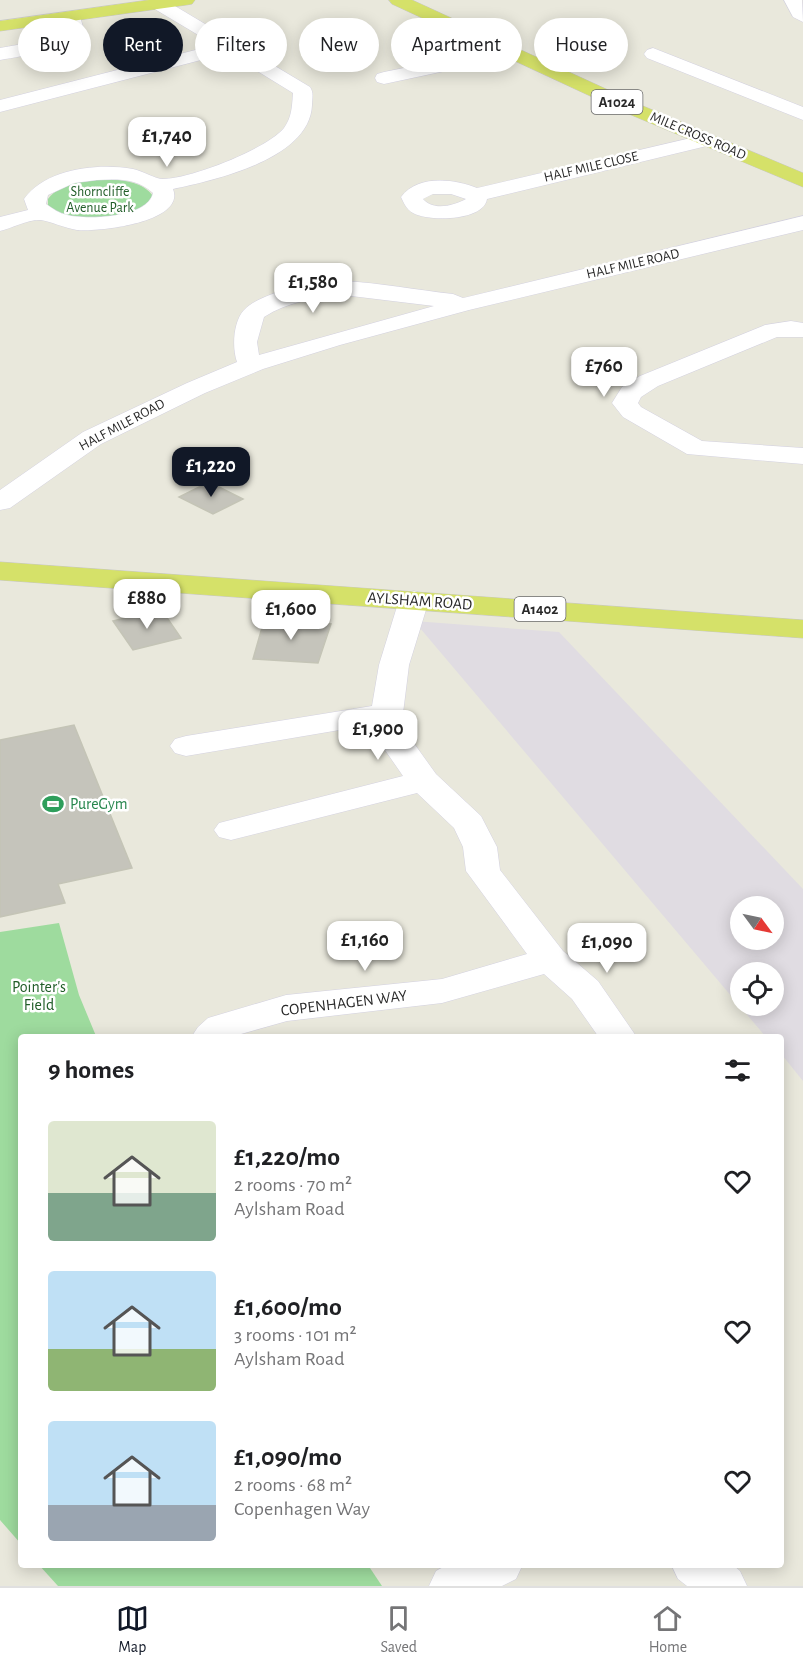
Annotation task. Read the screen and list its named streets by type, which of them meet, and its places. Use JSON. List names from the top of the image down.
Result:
{
  "streets": {
    "main road": [
      "A1024",
      "MILE CROSS ROAD",
      "AYLSHAM ROAD",
      "A1402"
    ],
    "street": ["HALF MILE CLOSE", "HALF MILE ROAD", "COPENHAGEN WAY"]
  },
  "crossings": [
    ["MILE CROSS ROAD", "HALF MILE CLOSE"]
  ],
  "parks": ["Shorncliffe Avenue Park", "Pointer's Field"],
  "places": {
    "sports": ["PureGym"]
  },
  "north": "bottom right",
  "page": {
    "chip": [
      "Buy",
      "Rent",
      "Filters",
      "New",
      "Apartment",
      "House"
    ],
    "price": [
      "£1,740",
      "£1,580",
      "£760",
      "£1,220",
      "£880",
      "£1,600",
      "£1,900",
      "£1,160",
      "£1,090"
    ],
    "heading": "9 homes",
    "list": [
      {
        "name": "£1,220/mo",
        "note": "2 rooms · 70 m² · Aylsham Road"
      },
      {
        "name": "£1,600/mo",
        "note": "3 rooms · 101 m² · Aylsham Road"
      },
      {
        "name": "£1,090/mo",
        "note": "2 rooms · 68 m² · Copenhagen Way"
      }
    ],
    "tabs": ["Map", "Saved", "Home"]
  }
}
